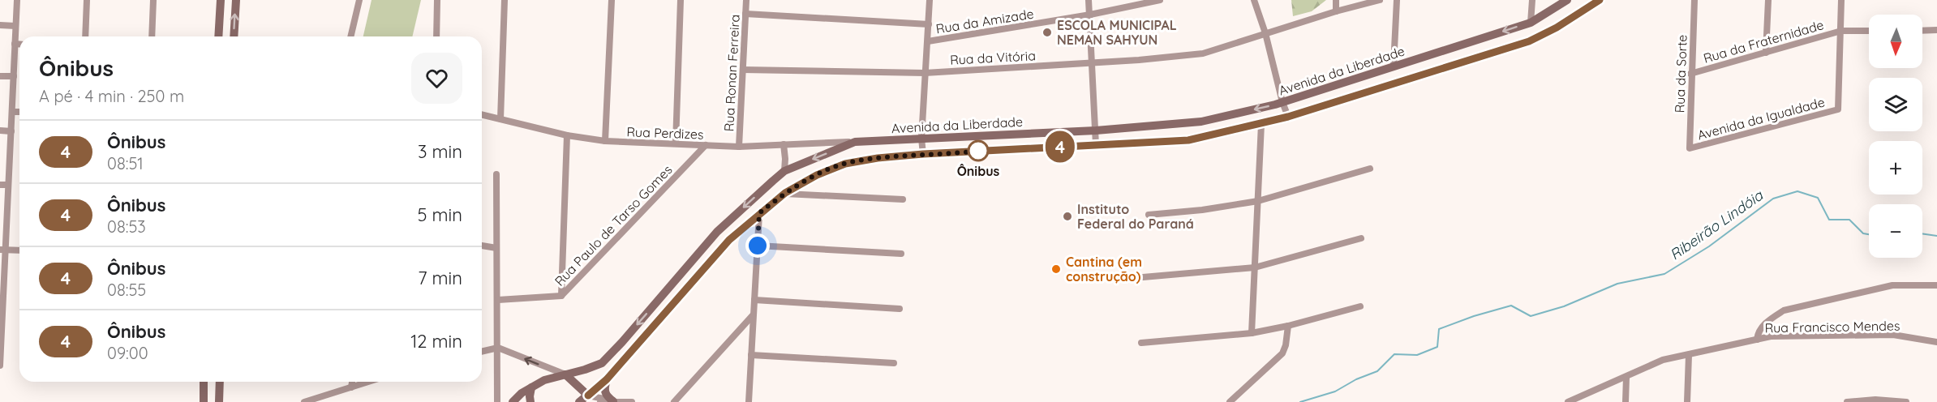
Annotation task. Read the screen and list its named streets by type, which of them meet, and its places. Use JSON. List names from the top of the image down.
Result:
{
  "streets": {
    "street": [
      "Rua da Amizade",
      "Rua da Fraternidade",
      "Rua da Vitória",
      "Avenida da Liberdade",
      "Rua Ronan Ferreira",
      "Rua da Sorte",
      "Avenida da Igualdade",
      "Rua Perdizes",
      "Rua Paulo de Tarso Gomes",
      "Rua Francisco Mendes"
    ]
  },
  "crossings": [
    ["Rua da Fraternidade", "Rua da Sorte"],
    ["Rua da Fraternidade", "Avenida da Igualdade"],
    ["Rua da Vitória", "Rua Ronan Ferreira"],
    ["Avenida da Liberdade", "Rua Perdizes"],
    ["Rua Ronan Ferreira", "Rua Perdizes"],
    ["Rua da Sorte", "Avenida da Igualdade"],
    ["Rua Perdizes", "Rua Paulo de Tarso Gomes"]
  ],
  "water": ["Ribeirão Lindóia"],
  "places": [
    "ESCOLA MUNICIPAL NEMAN SAHYUN",
    "Ônibus",
    "Instituto Federal do Paraná",
    "Cantina (em construção)"
  ],
  "lines": ["bus line 4"],
  "north": "bottom",
  "page": {
    "on_map": "4",
    "map_buttons": ["+", "−"],
    "heading": ["Ônibus", "A pé · 4 min · 250 m"],
    "list": [
      {
        "mark": "4",
        "name": "Ônibus",
        "note": "08:51",
        "value": "3 min"
      },
      {
        "mark": "4",
        "name": "Ônibus",
        "note": "08:53",
        "value": "5 min"
      },
      {
        "mark": "4",
        "name": "Ônibus",
        "note": "08:55",
        "value": "7 min"
      },
      {
        "mark": "4",
        "name": "Ônibus",
        "note": "09:00",
        "value": "12 min"
      }
    ]
  }
}
